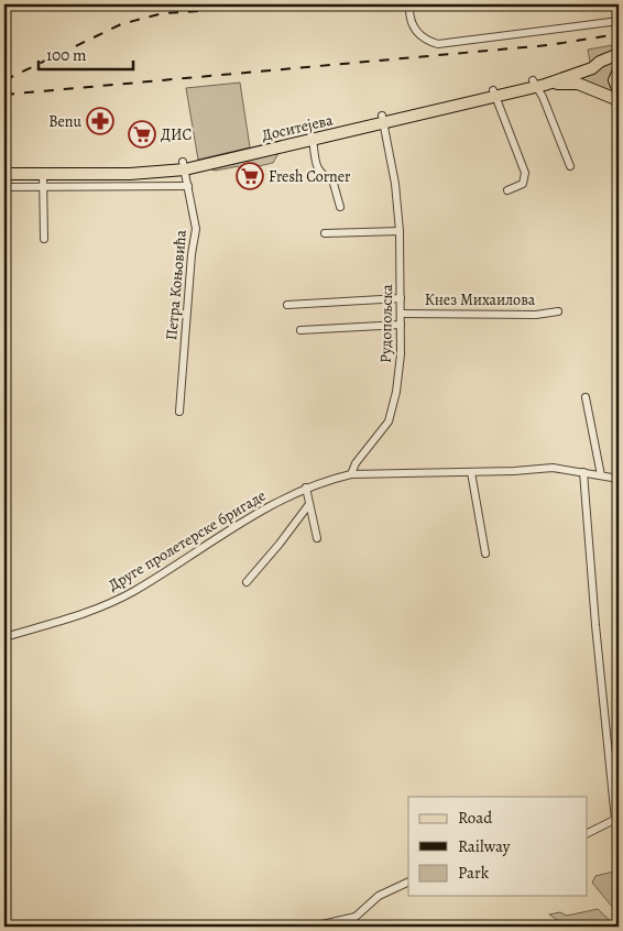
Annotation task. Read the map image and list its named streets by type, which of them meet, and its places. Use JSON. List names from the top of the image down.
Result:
{
  "streets": {
    "main road": ["Доситејева"],
    "street": [
      "Петра Коњовића",
      "Кнез Михаилова",
      "Рудопољска",
      "Друге пролетерске бригаде"
    ]
  },
  "crossings": [
    ["Доситејева", "Петра Коњовића"],
    ["Доситејева", "Рудопољска"],
    ["Кнез Михаилова", "Рудопољска"],
    ["Рудопољска", "Друге пролетерске бригаде"]
  ],
  "places": {
    "pharmacy": ["Benu"],
    "supermarket": ["ДИС", "Fresh Corner"]
  },
  "legend": ["Road", "Railway", "Park"],
  "scale_bar": "100 m"
}
